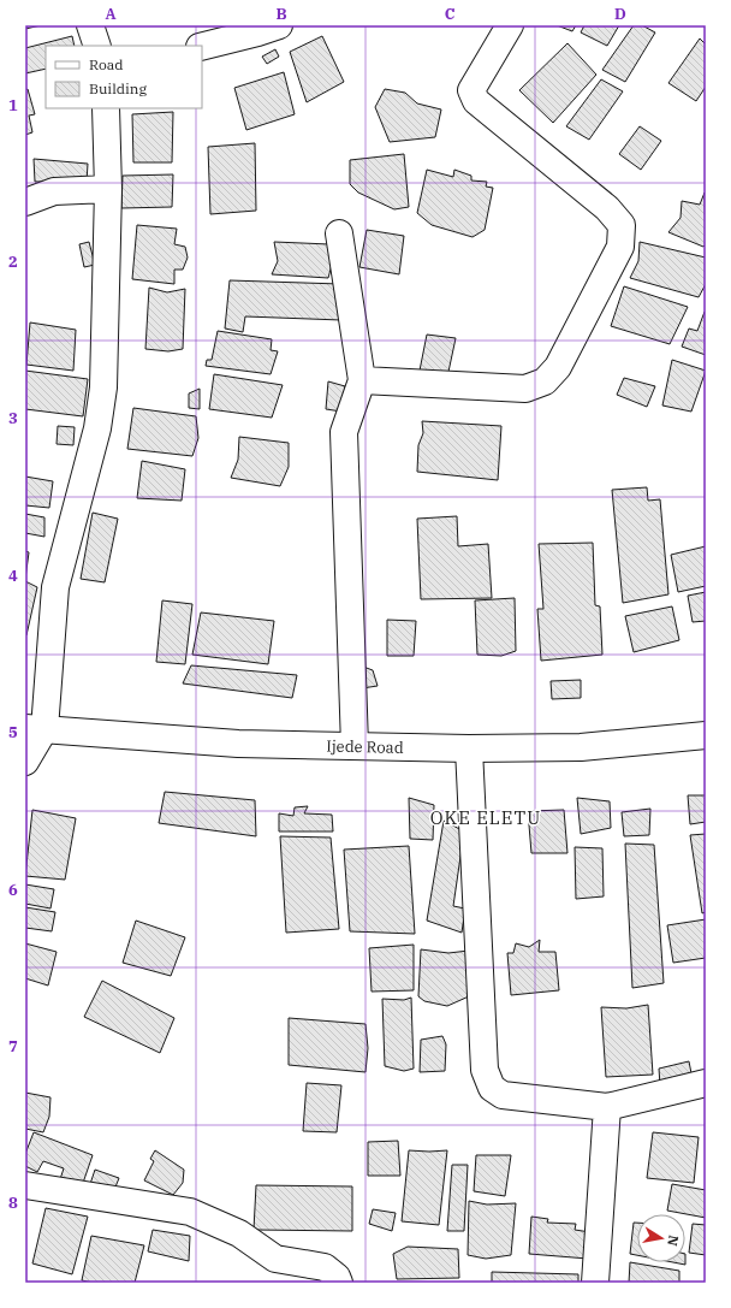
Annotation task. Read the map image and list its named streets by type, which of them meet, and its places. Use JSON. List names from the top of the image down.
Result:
{
  "streets": {
    "street": ["Ijede Road"]
  },
  "districts": ["OKE ELETU"],
  "legend": ["Road", "Building"],
  "north": "right",
  "grid": {
    "columns": [
      "A",
      "B",
      "C",
      "D"
    ],
    "rows": [
      "1",
      "2",
      "3",
      "4",
      "5",
      "6",
      "7",
      "8"
    ]
  }
}
